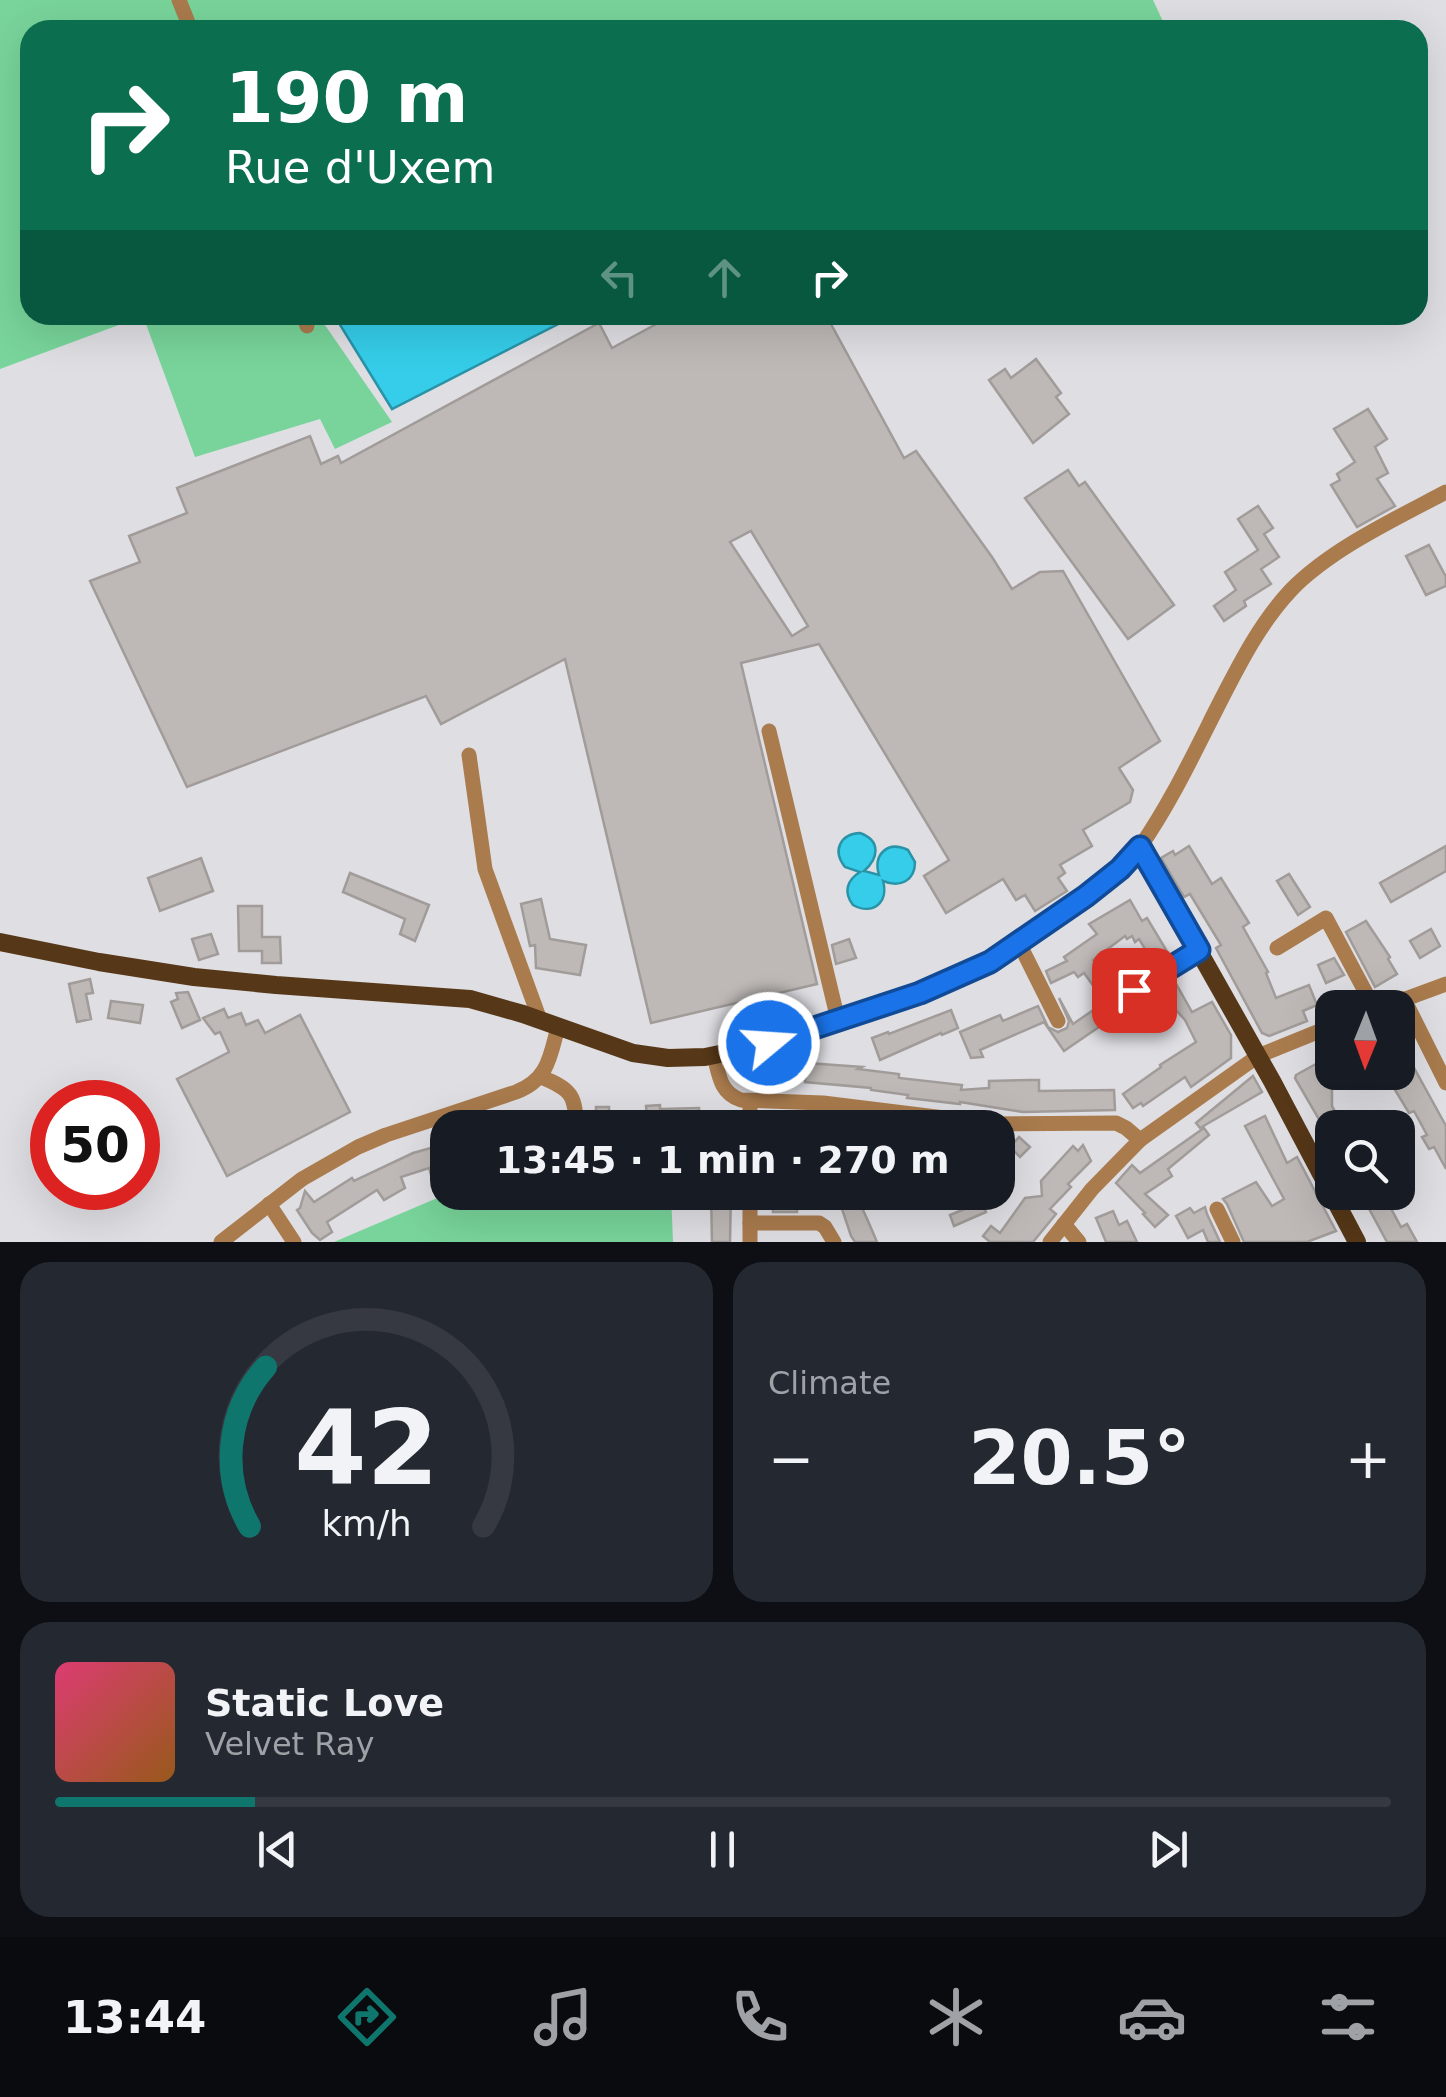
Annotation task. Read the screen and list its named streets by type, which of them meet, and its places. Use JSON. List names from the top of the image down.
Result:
{
  "north": "bottom",
  "page": {
    "turn": ["190 m", "Rue d'Uxem"],
    "limit": "50",
    "trip": "13:45 · 1 min · 270 m",
    "tile": "Climate",
    "heat": ["−", "20.5°", "+"],
    "song": ["Static Love", "Velvet Ray"],
    "tabs": "13:44",
    "gauge": ["42", "km/h"]
  }
}
